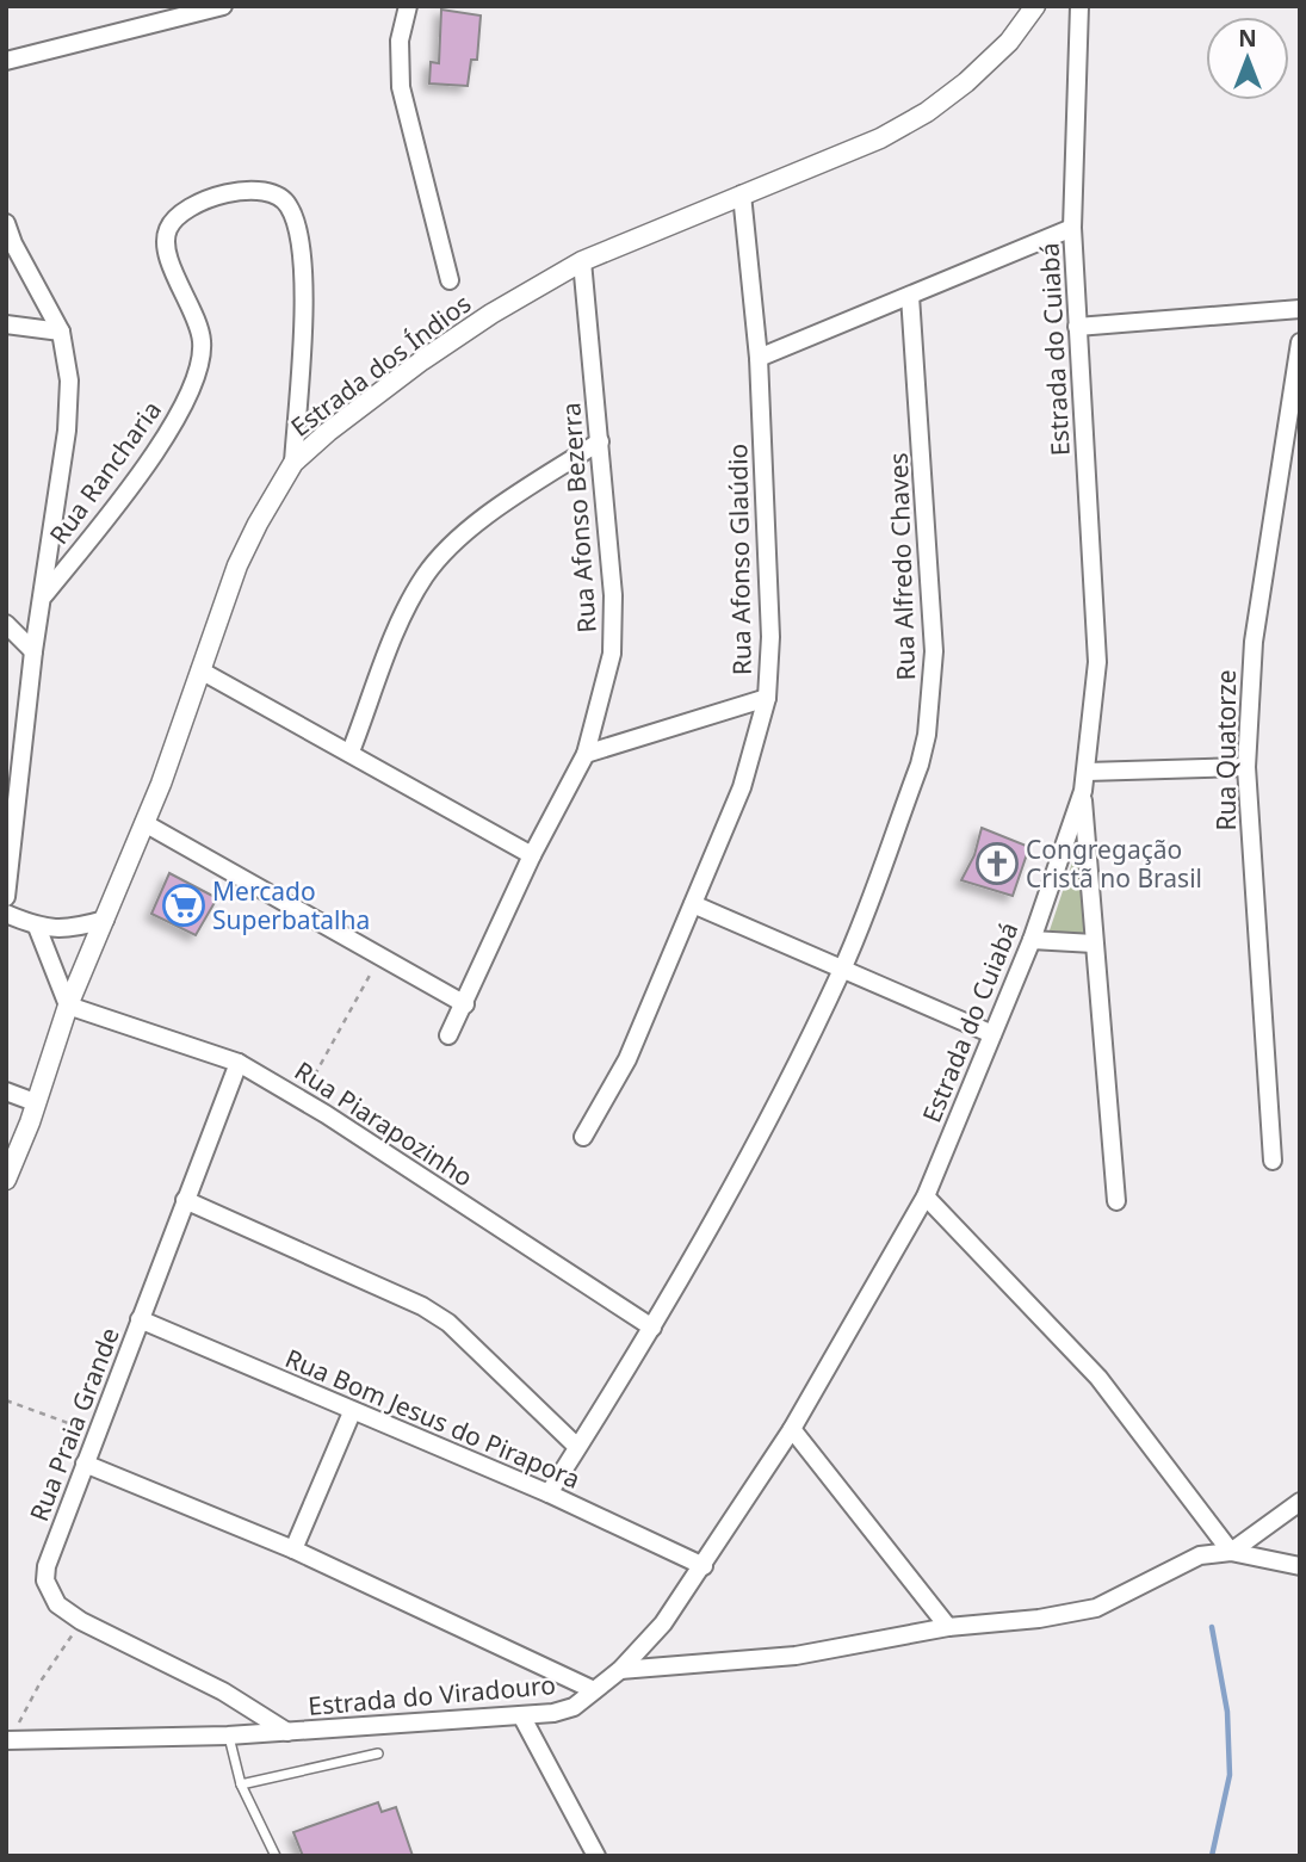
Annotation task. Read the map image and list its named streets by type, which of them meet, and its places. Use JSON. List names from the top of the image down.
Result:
{
  "streets": {
    "street": [
      "Estrada do Cuiabá",
      "Estrada dos Índios",
      "Rua Rancharia",
      "Rua Afonso Bezerra",
      "Rua Afonso Glaúdio",
      "Rua Alfredo Chaves",
      "Rua Quatorze",
      "Rua Piarapozinho",
      "Rua Bom Jesus do Pirapora",
      "Rua Praia Grande",
      "Estrada do Viradouro"
    ]
  },
  "crossings": [
    ["Estrada do Cuiabá", "Rua Bom Jesus do Pirapora"],
    ["Estrada do Cuiabá", "Estrada do Viradouro"],
    ["Estrada dos Índios", "Rua Rancharia"],
    ["Estrada dos Índios", "Rua Afonso Bezerra"],
    ["Estrada dos Índios", "Rua Afonso Glaúdio"],
    ["Estrada dos Índios", "Rua Piarapozinho"],
    ["Rua Alfredo Chaves", "Rua Piarapozinho"],
    ["Rua Alfredo Chaves", "Rua Bom Jesus do Pirapora"],
    ["Rua Piarapozinho", "Rua Praia Grande"],
    ["Rua Bom Jesus do Pirapora", "Rua Praia Grande"],
    ["Rua Praia Grande", "Estrada do Viradouro"]
  ],
  "places": {
    "church": ["Congregação Cristã no Brasil"],
    "supermarket": ["Mercado Superbatalha"]
  },
  "north": "top"
}
